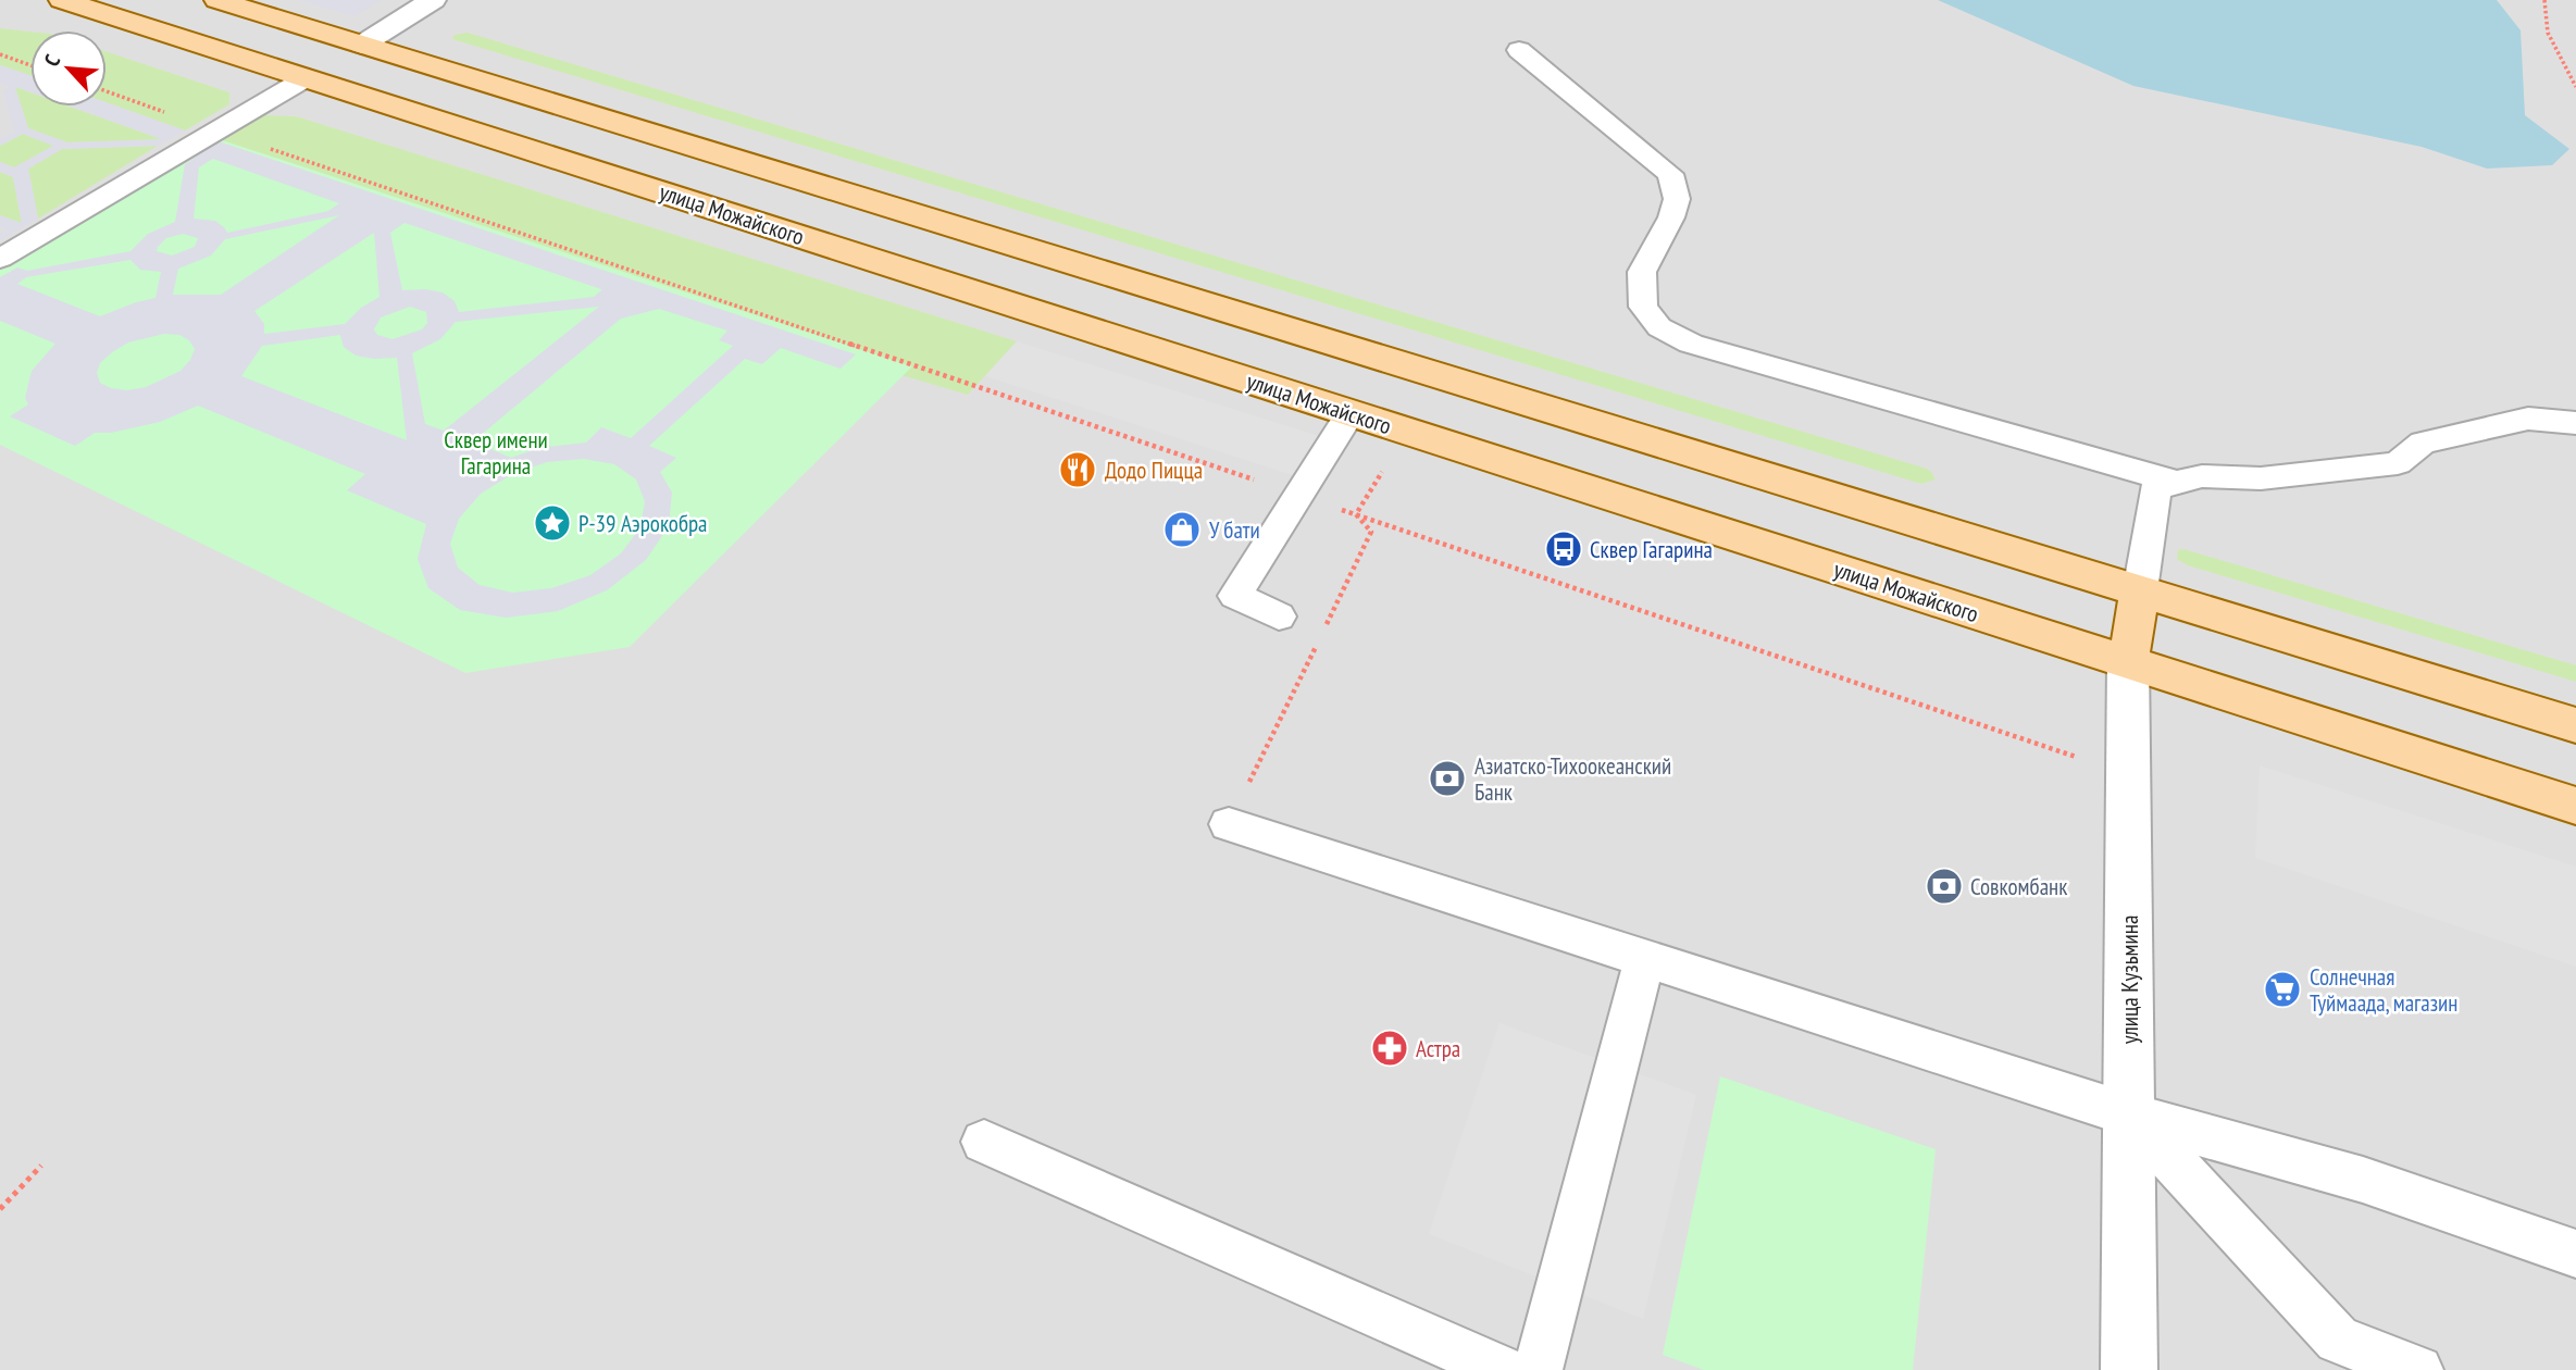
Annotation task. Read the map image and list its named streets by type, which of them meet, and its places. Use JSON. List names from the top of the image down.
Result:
{
  "streets": {
    "main road": ["улица Можайского", "улица Кузьмина"]
  },
  "crossings": [
    ["улица Можайского", "улица Кузьмина"]
  ],
  "parks": ["Сквер имени Гагарина"],
  "places": {
    "restaurant": ["Додо Пицца"],
    "place": ["P-39 Аэрокобра"],
    "shop": ["У бати"],
    "bus stop": ["Сквер Гагарина"],
    "bank": ["Азиатско-Тихоокеанский Банк", "Совкомбанк"],
    "supermarket": ["Солнечная Туймаада, магазин"],
    "pharmacy": ["Астра"]
  },
  "north": "top left"
}
